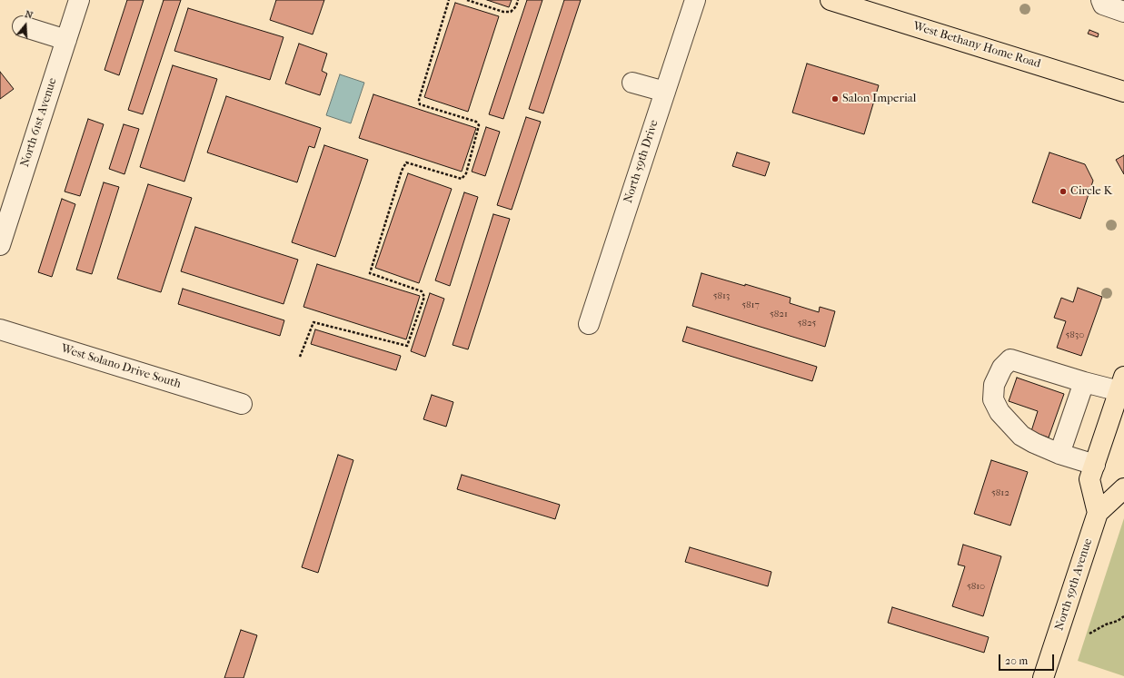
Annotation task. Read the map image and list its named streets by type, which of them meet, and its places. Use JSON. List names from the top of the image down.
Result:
{
  "streets": {
    "main road": ["West Bethany Home Road", "North 59th Avenue"],
    "street": ["North 61st Avenue", "North 59th Drive", "West Solano Drive South"]
  },
  "places": ["Salon Imperial", "Circle K"],
  "house_numbers": [
    "5813",
    "5817",
    "5821",
    "5825",
    "5830",
    "5812",
    "5810"
  ],
  "scale_bar": "20 m",
  "north": "top"
}
